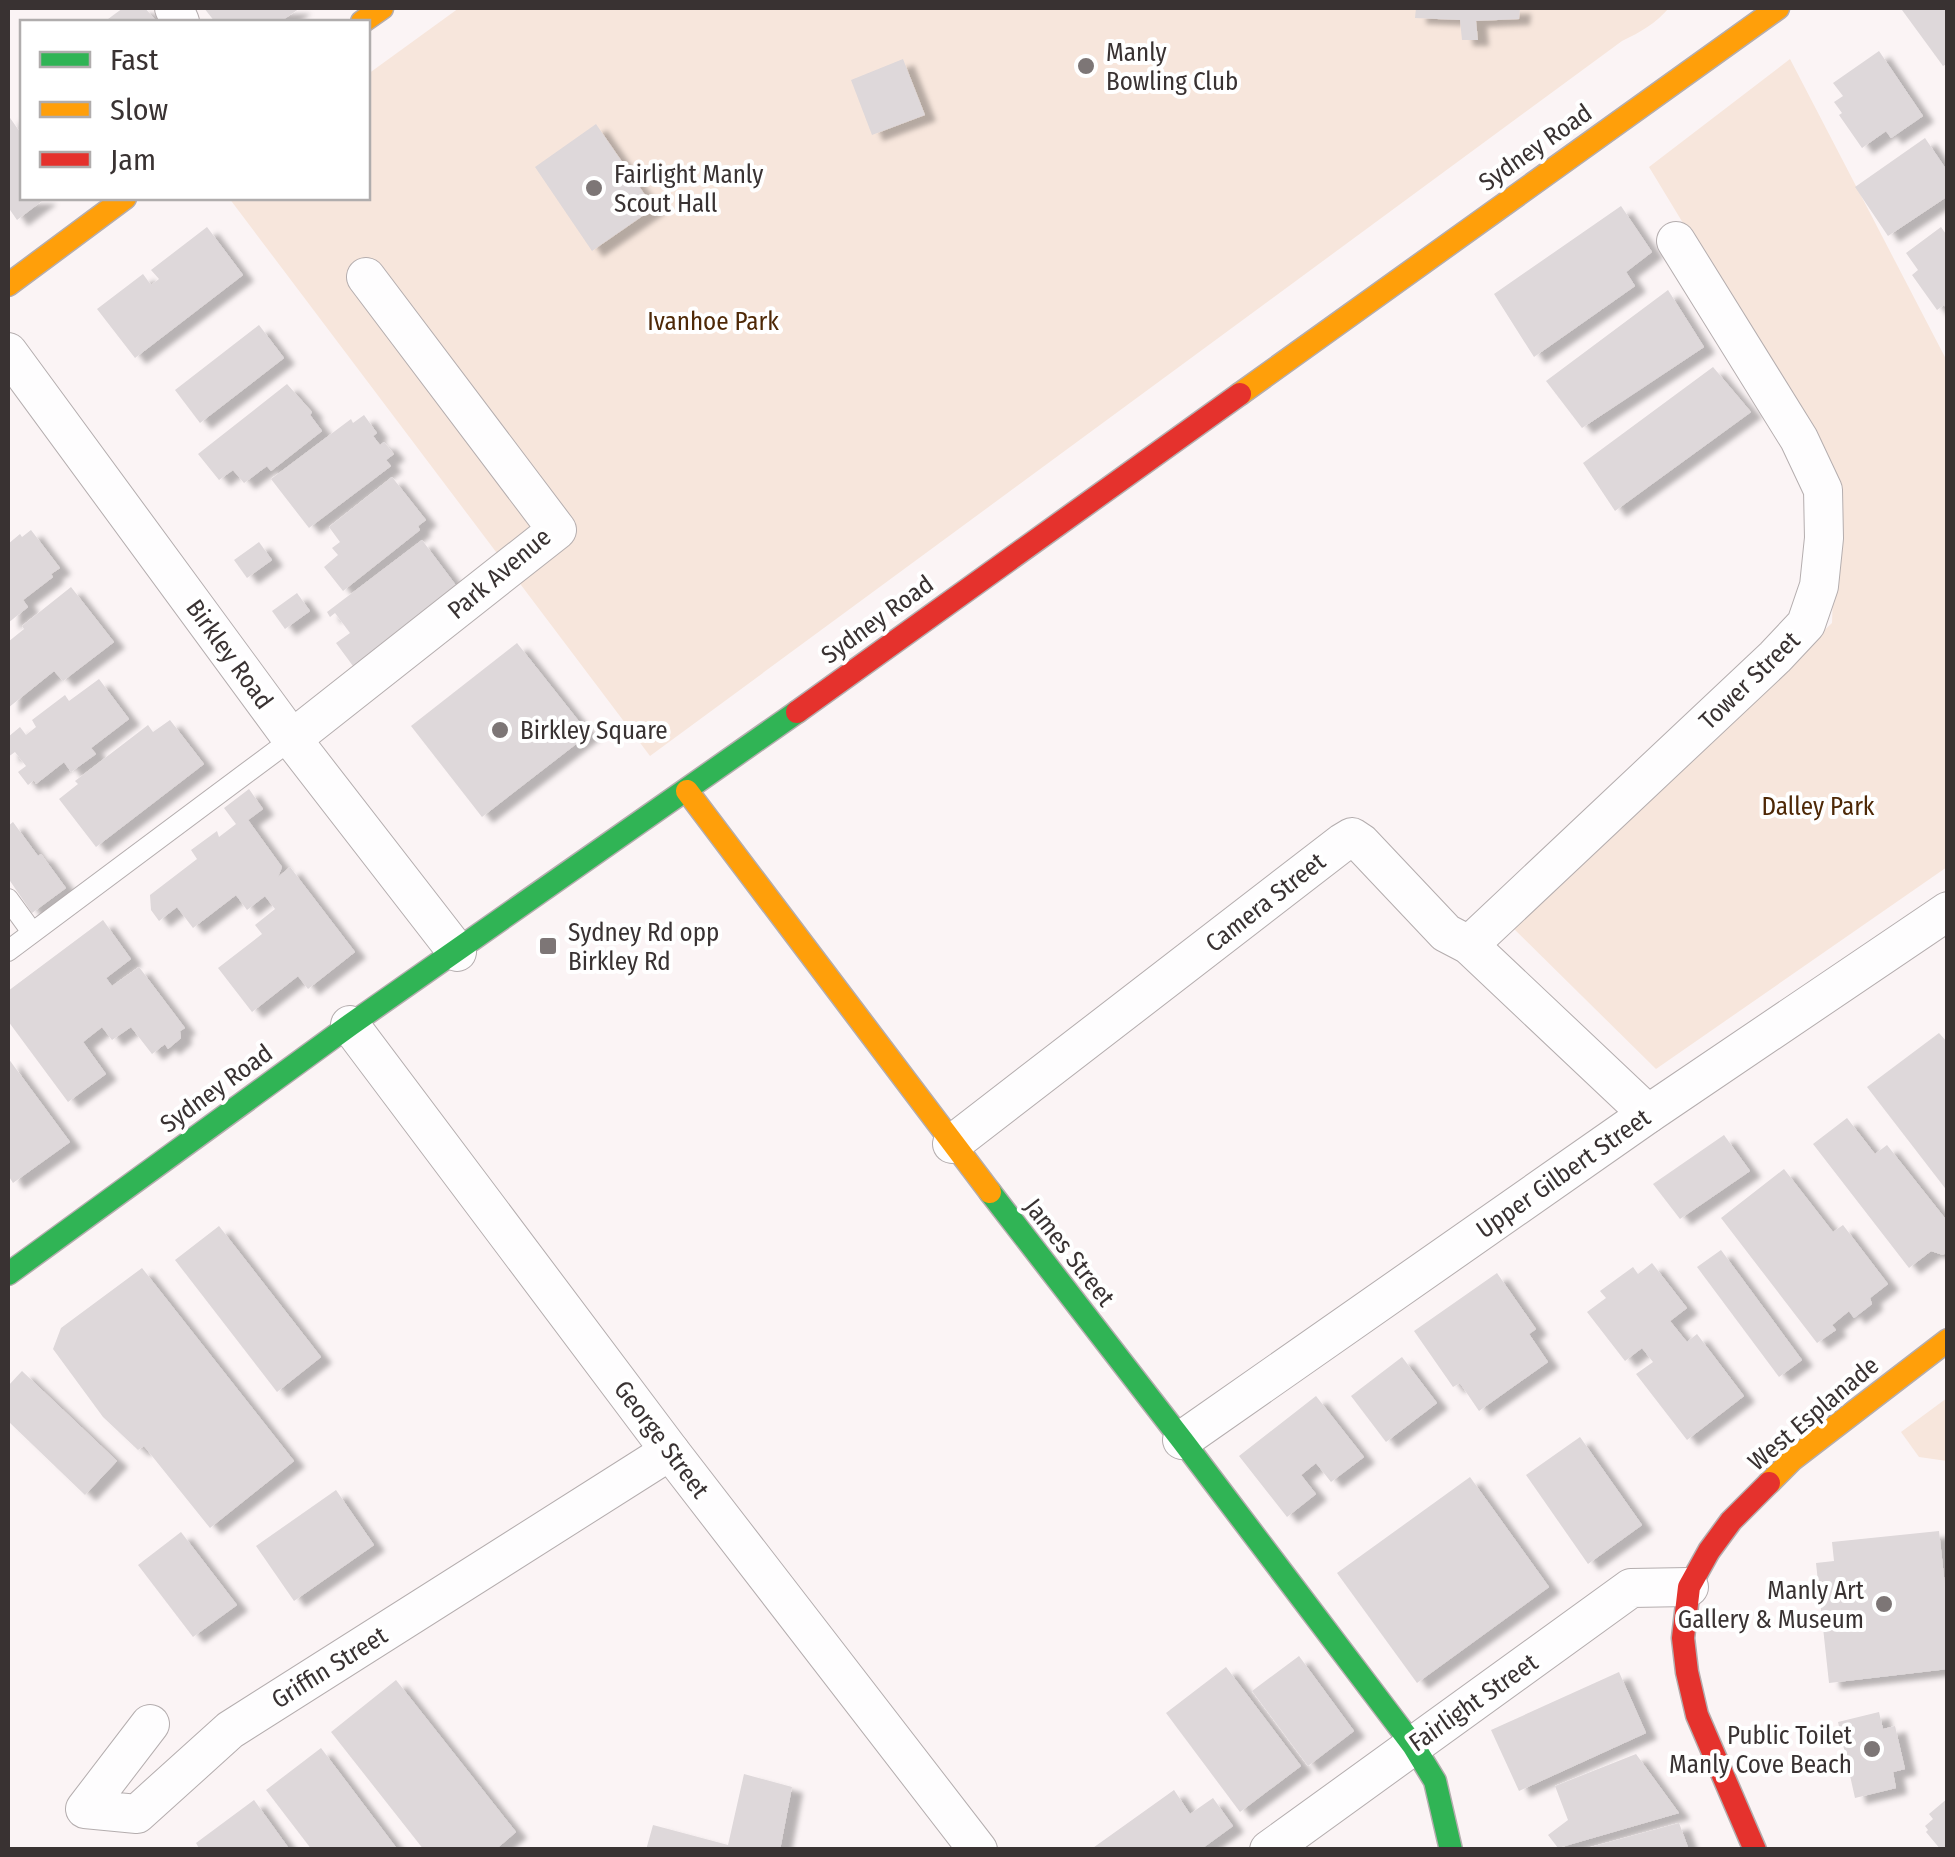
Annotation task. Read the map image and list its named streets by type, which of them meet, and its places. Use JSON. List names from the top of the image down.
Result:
{
  "streets": {
    "main road": ["Sydney Road", "James Street", "West Esplanade"],
    "street": [
      "Park Avenue",
      "Birkley Road",
      "Tower Street",
      "Camera Street",
      "Upper Gilbert Street",
      "George Street",
      "Griffin Street",
      "Fairlight Street"
    ]
  },
  "crossings": [
    ["Sydney Road", "Birkley Road"],
    ["Sydney Road", "James Street"],
    ["Sydney Road", "George Street"],
    ["Park Avenue", "Birkley Road"],
    ["Tower Street", "Camera Street"],
    ["Camera Street", "Upper Gilbert Street"],
    ["Camera Street", "James Street"],
    ["Upper Gilbert Street", "James Street"],
    ["James Street", "Fairlight Street"],
    ["West Esplanade", "Fairlight Street"],
    ["George Street", "Griffin Street"]
  ],
  "parks": ["Ivanhoe Park", "Dalley Park"],
  "places": {
    "other": [
      "Manly Bowling Club",
      "Fairlight Manly Scout Hall",
      "Birkley Square",
      "Manly Art Gallery & Museum",
      "Public Toilet Manly Cove Beach"
    ],
    "transit": ["Sydney Rd opp Birkley Rd"]
  },
  "legend": ["Fast", "Slow", "Jam"]
}
